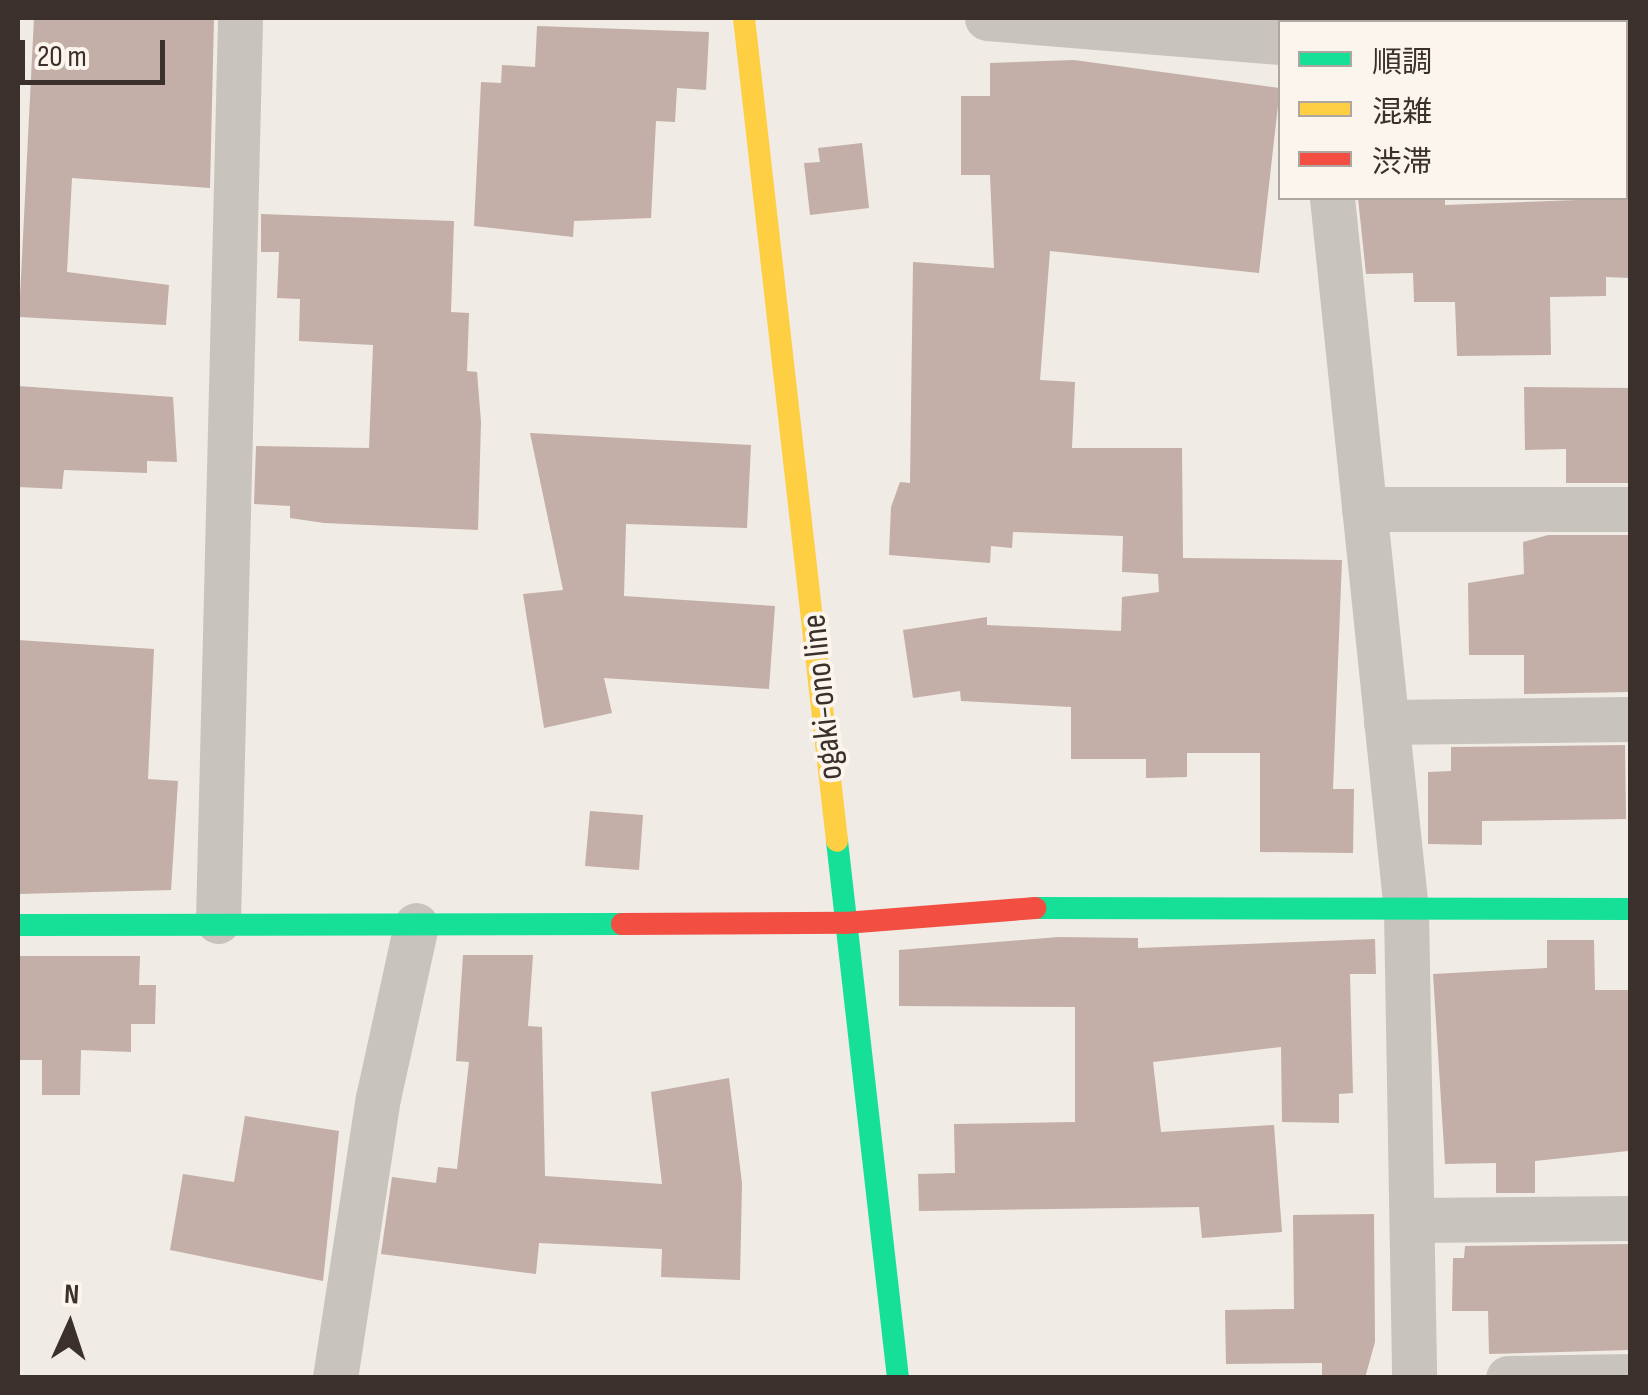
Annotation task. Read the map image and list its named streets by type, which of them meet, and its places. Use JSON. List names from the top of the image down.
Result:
{
  "streets": {
    "street": ["ogaki-ono line"]
  },
  "legend": ["順調", "混雑", "渋滞"],
  "scale_bar": "20 m",
  "north": "top"
}
